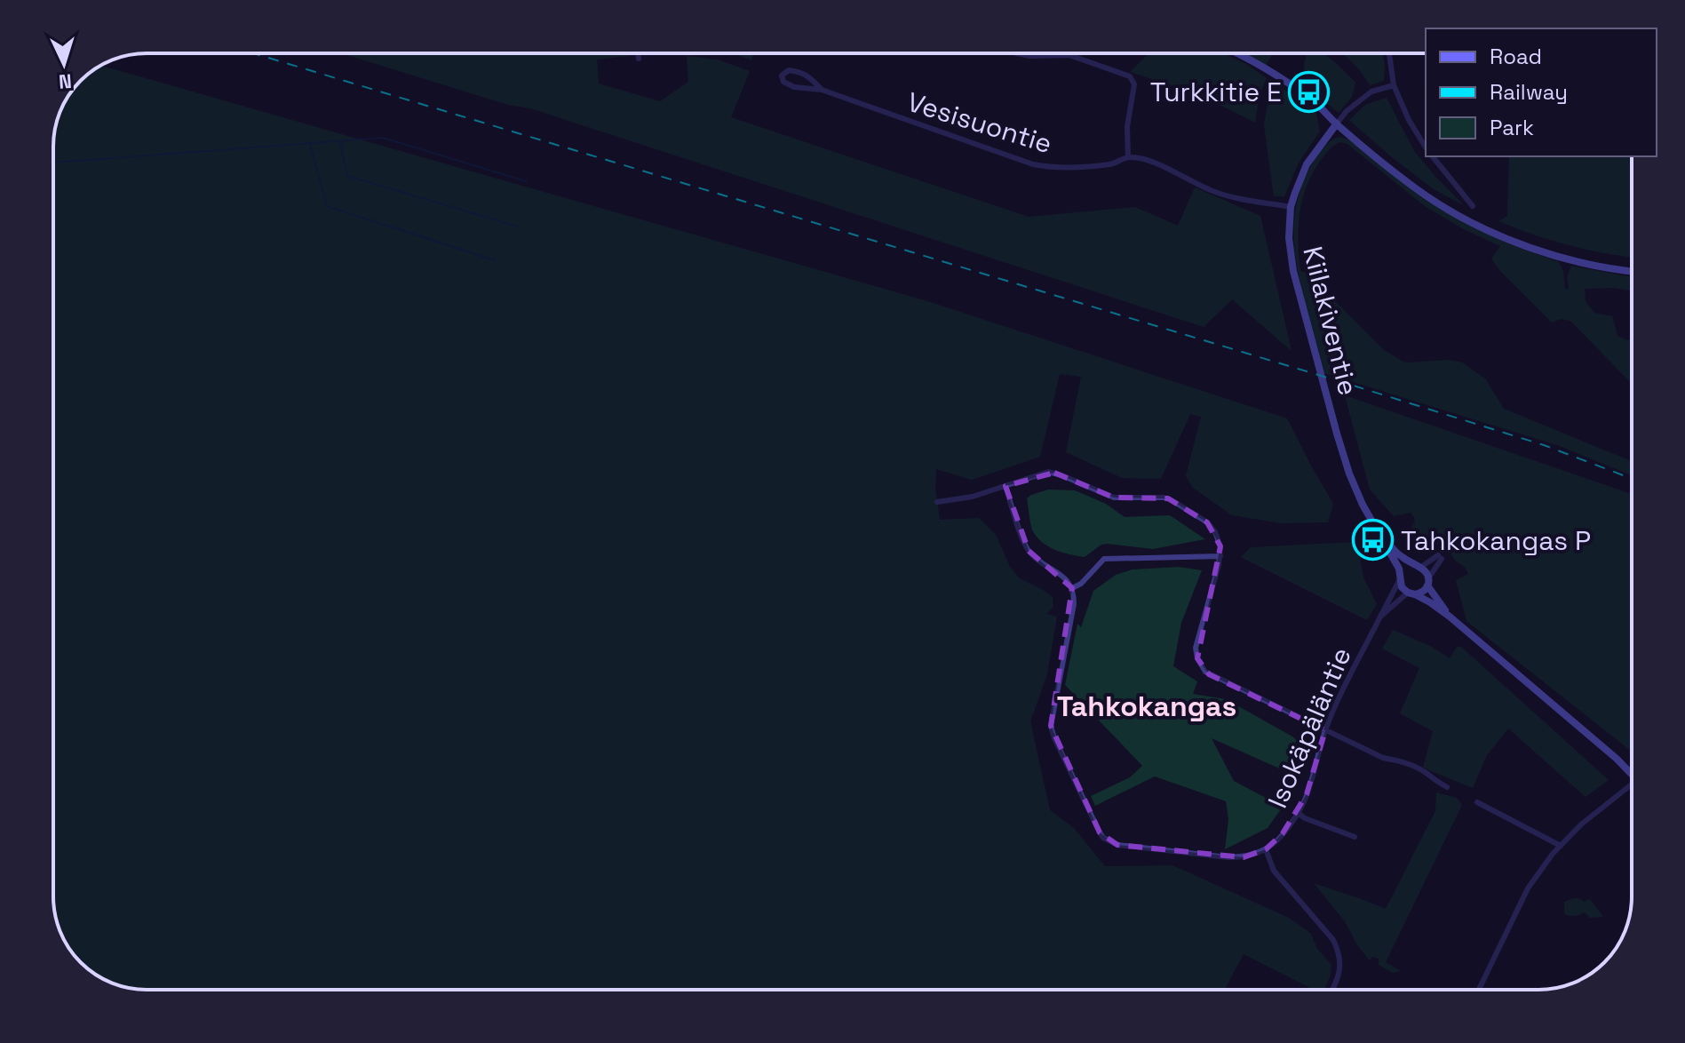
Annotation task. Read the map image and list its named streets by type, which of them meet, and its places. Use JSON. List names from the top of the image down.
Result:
{
  "streets": {
    "street": ["Vesisuontie", "Kiilakiventie", "Isokäpäläntie"]
  },
  "crossings": [
    ["Vesisuontie", "Kiilakiventie"],
    ["Kiilakiventie", "Isokäpäläntie"]
  ],
  "districts": ["Tahkokangas"],
  "places": {
    "bus stop": ["Turkkitie E", "Tahkokangas P"]
  },
  "legend": ["Road", "Railway", "Park"],
  "north": "bottom"
}
